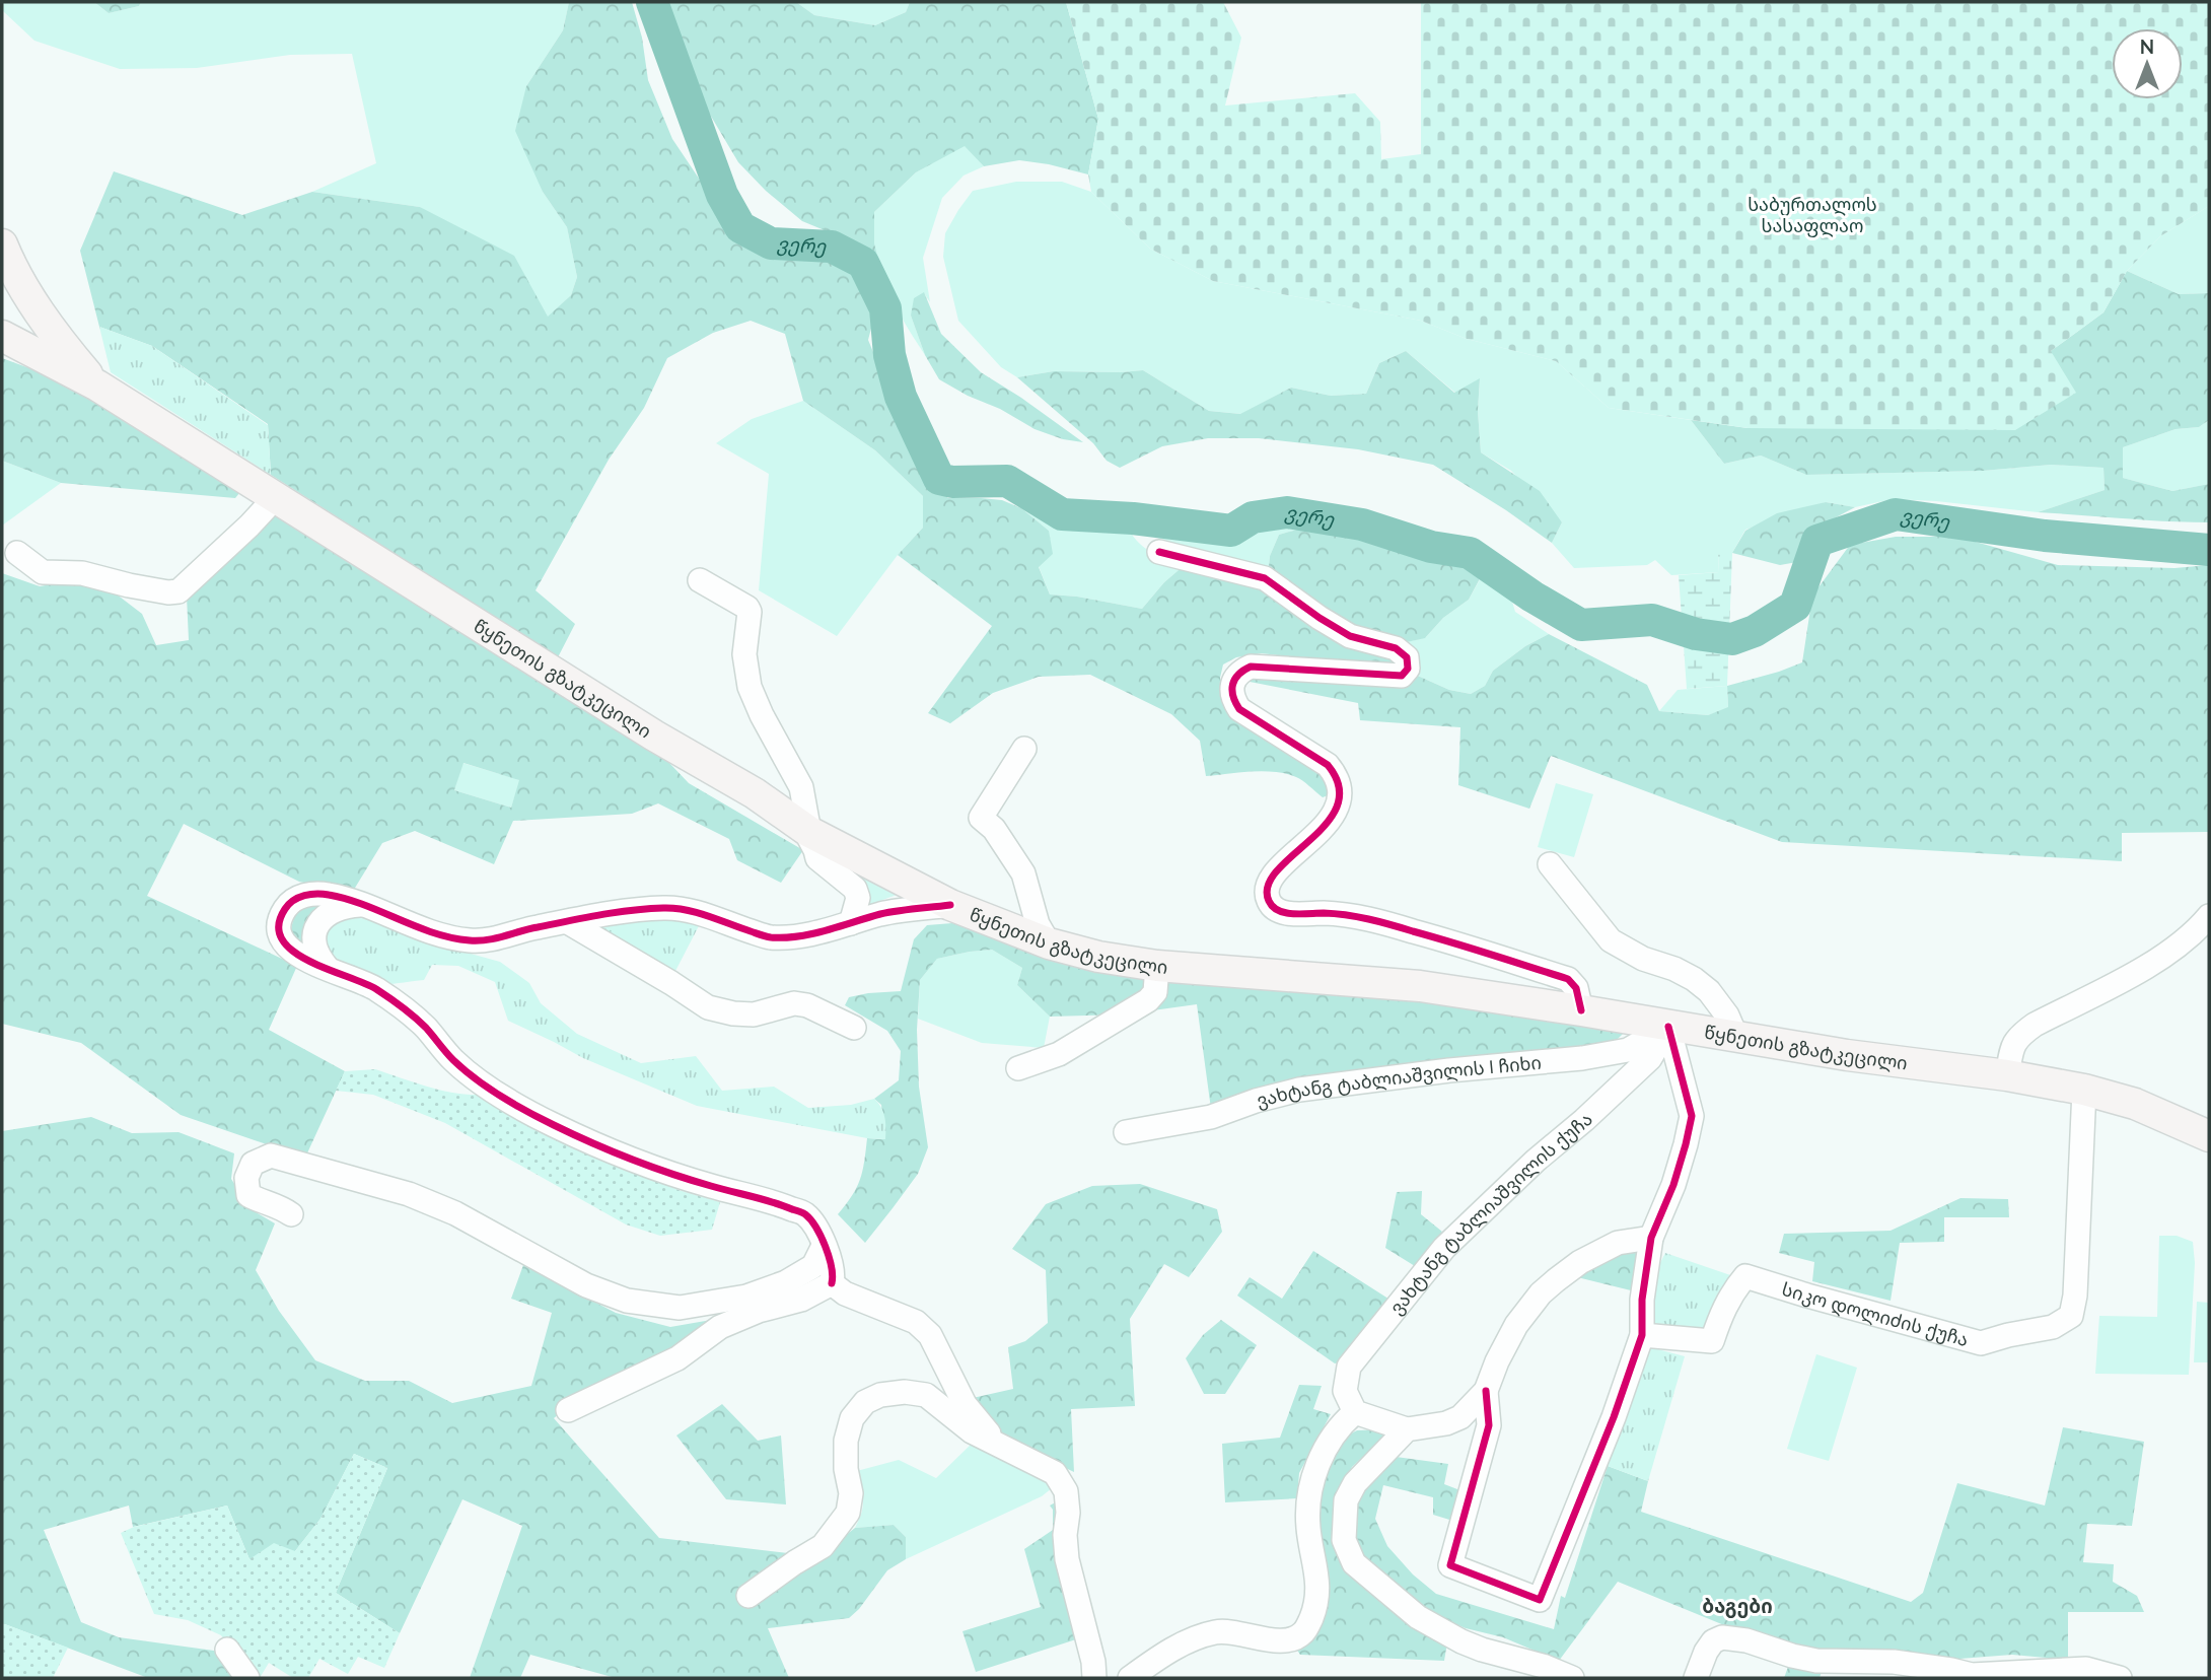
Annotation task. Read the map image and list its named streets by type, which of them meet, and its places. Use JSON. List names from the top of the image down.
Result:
{
  "streets": {
    "main road": ["წყნეთის გზატკეცილი"],
    "street": ["ვახტანგ ტაბლიაშვილის I ჩიხი", "ვახტანგ ტაბლიაშვილის ქუჩა", "სიკო დოლიძის ქუჩა"]
  },
  "crossings": [
    ["წყნეთის გზატკეცილი", "ვახტანგ ტაბლიაშვილის I ჩიხი"],
    ["წყნეთის გზატკეცილი", "ვახტანგ ტაბლიაშვილის ქუჩა"],
    ["წყნეთის გზატკეცილი", "სიკო დოლიძის ქუჩა"],
    ["ვახტანგ ტაბლიაშვილის I ჩიხი", "ვახტანგ ტაბლიაშვილის ქუჩა"]
  ],
  "districts": ["ბაგები"],
  "water": ["ვერე"],
  "parks": ["საბურთალოს სასაფლაო"],
  "north": "top"
}
